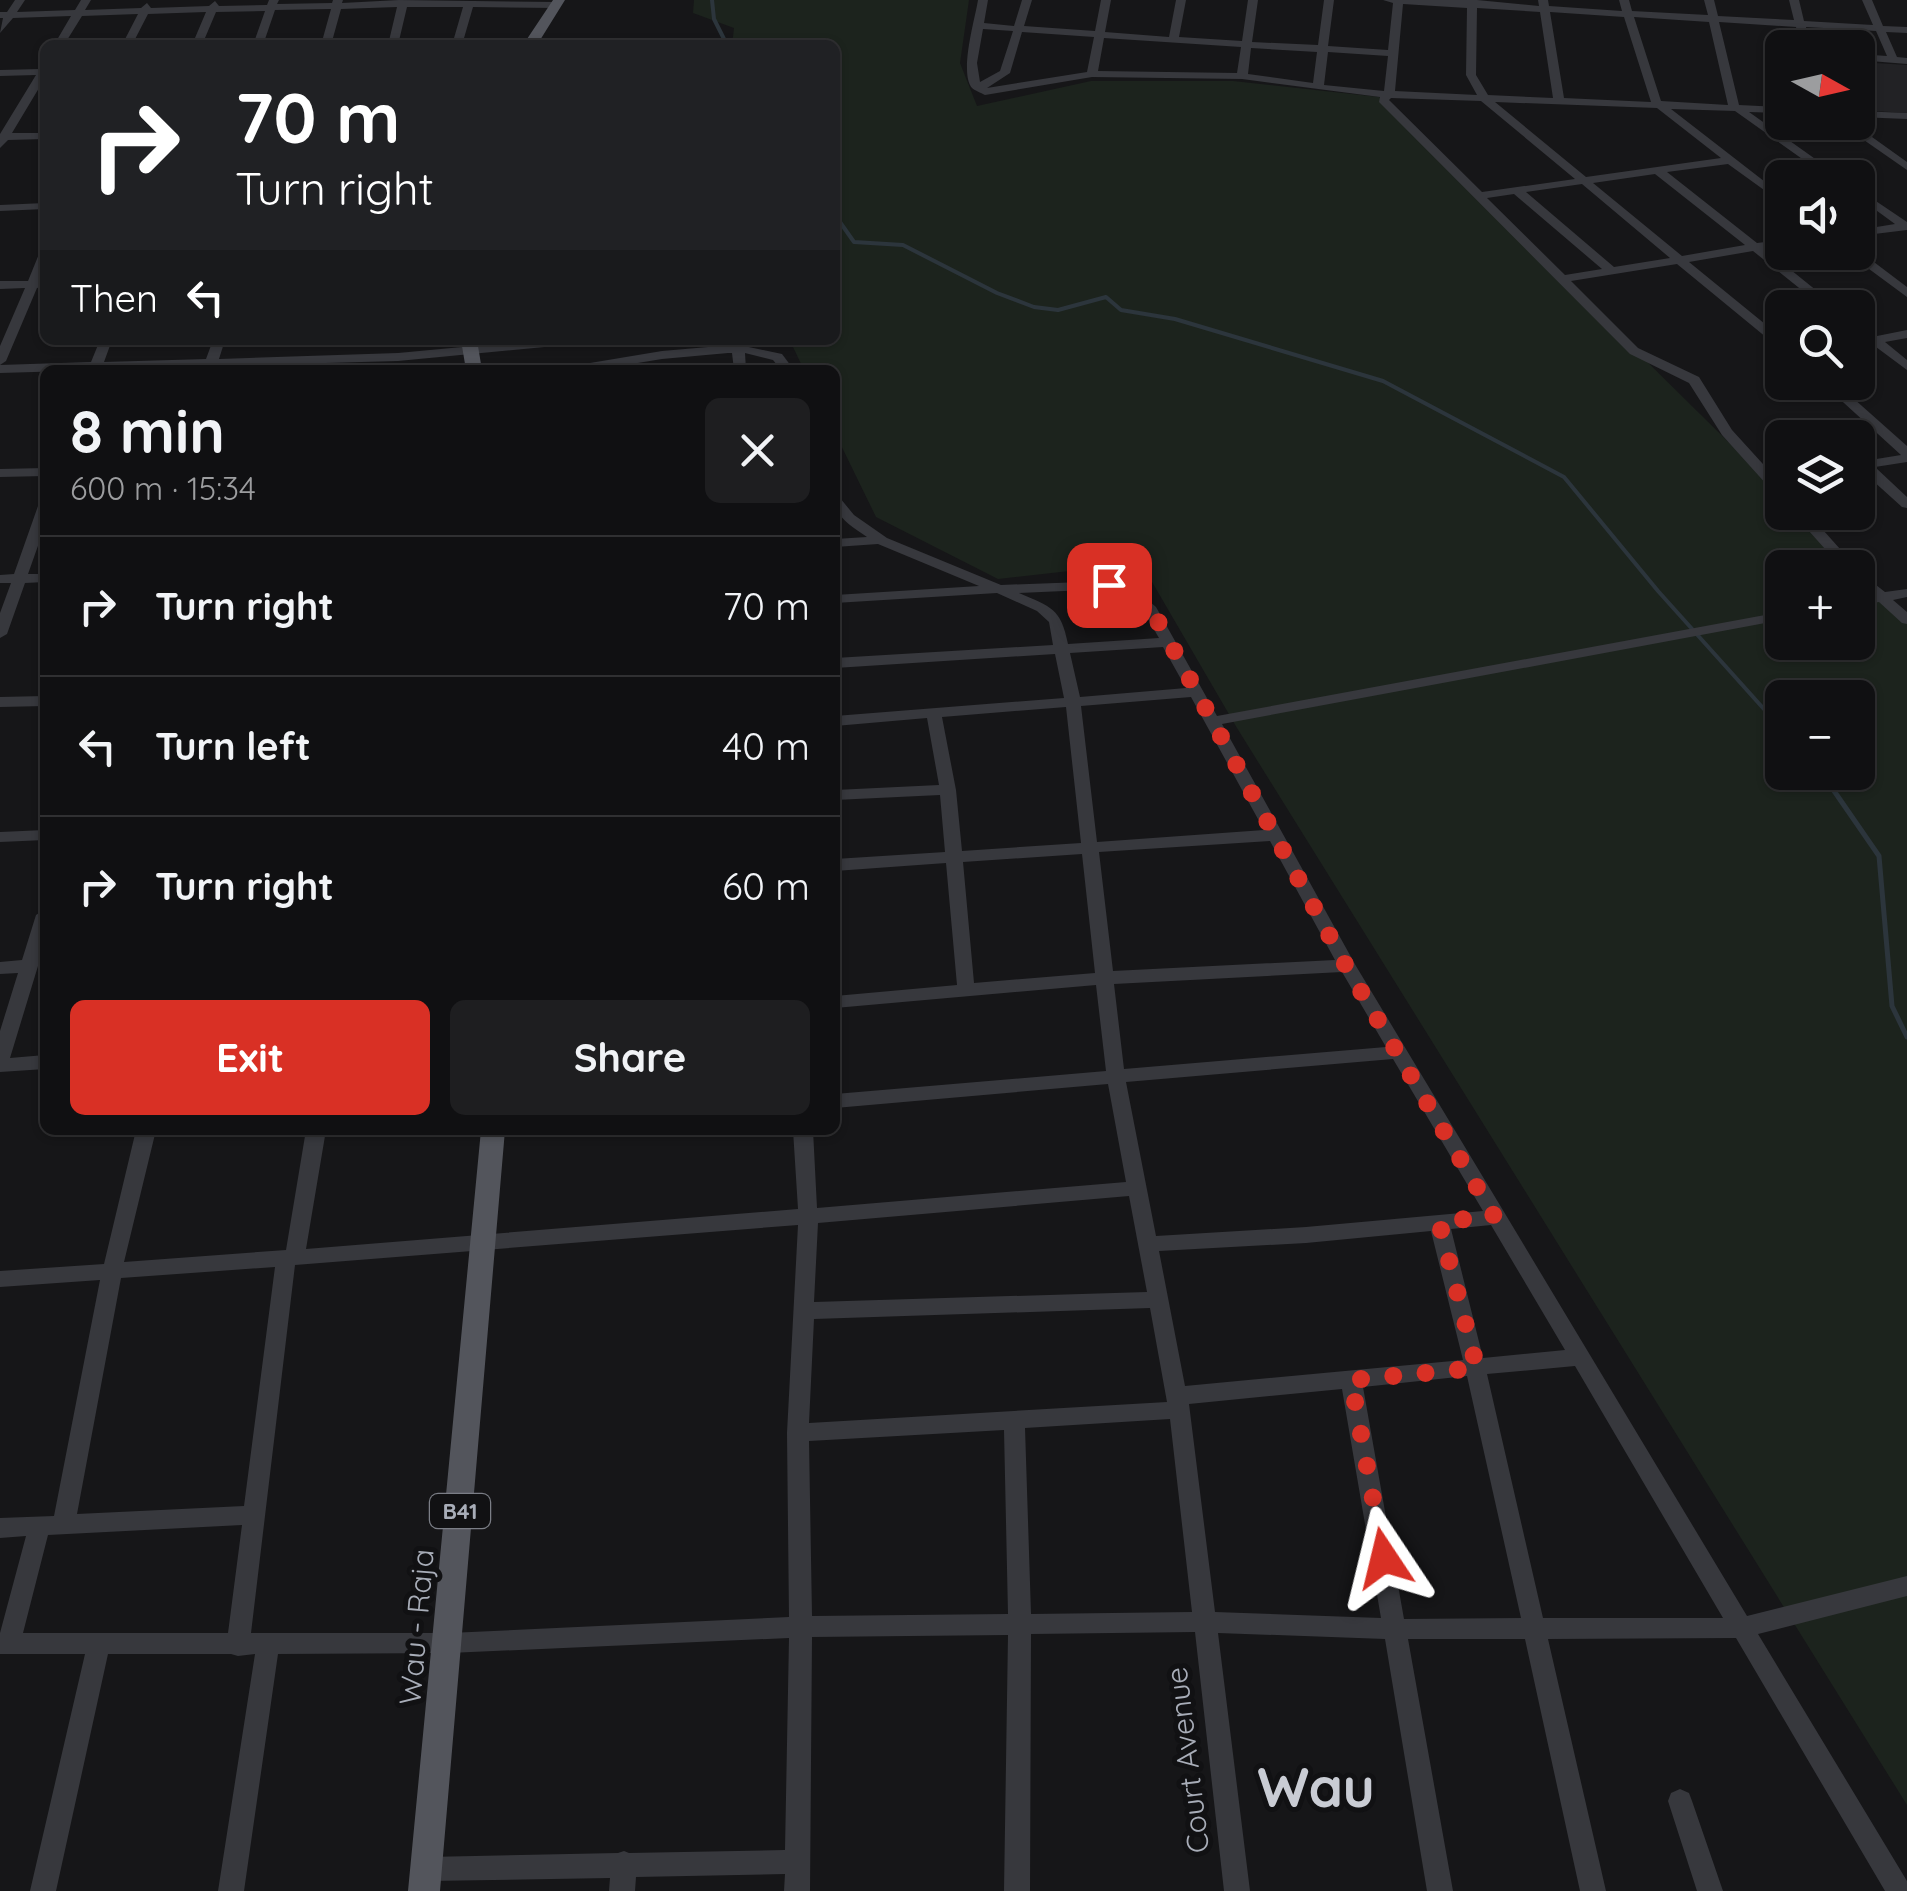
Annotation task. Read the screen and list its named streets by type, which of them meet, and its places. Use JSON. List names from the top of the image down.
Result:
{
  "streets": {
    "main road": ["B41", "Wau - Raja"],
    "street": ["Court Avenue"]
  },
  "districts": ["Wau"],
  "north": "right",
  "page": {
    "map_buttons": ["+", "−"],
    "turn": ["70 m", "Turn right"],
    "then": "Then",
    "heading": ["8 min", "600 m · 15:34"],
    "list": [
      {
        "name": "Turn right",
        "value": "70 m"
      },
      {
        "name": "Turn left",
        "value": "40 m"
      },
      {
        "name": "Turn right",
        "value": "60 m"
      }
    ],
    "buttons": ["Exit", "Share"]
  }
}
